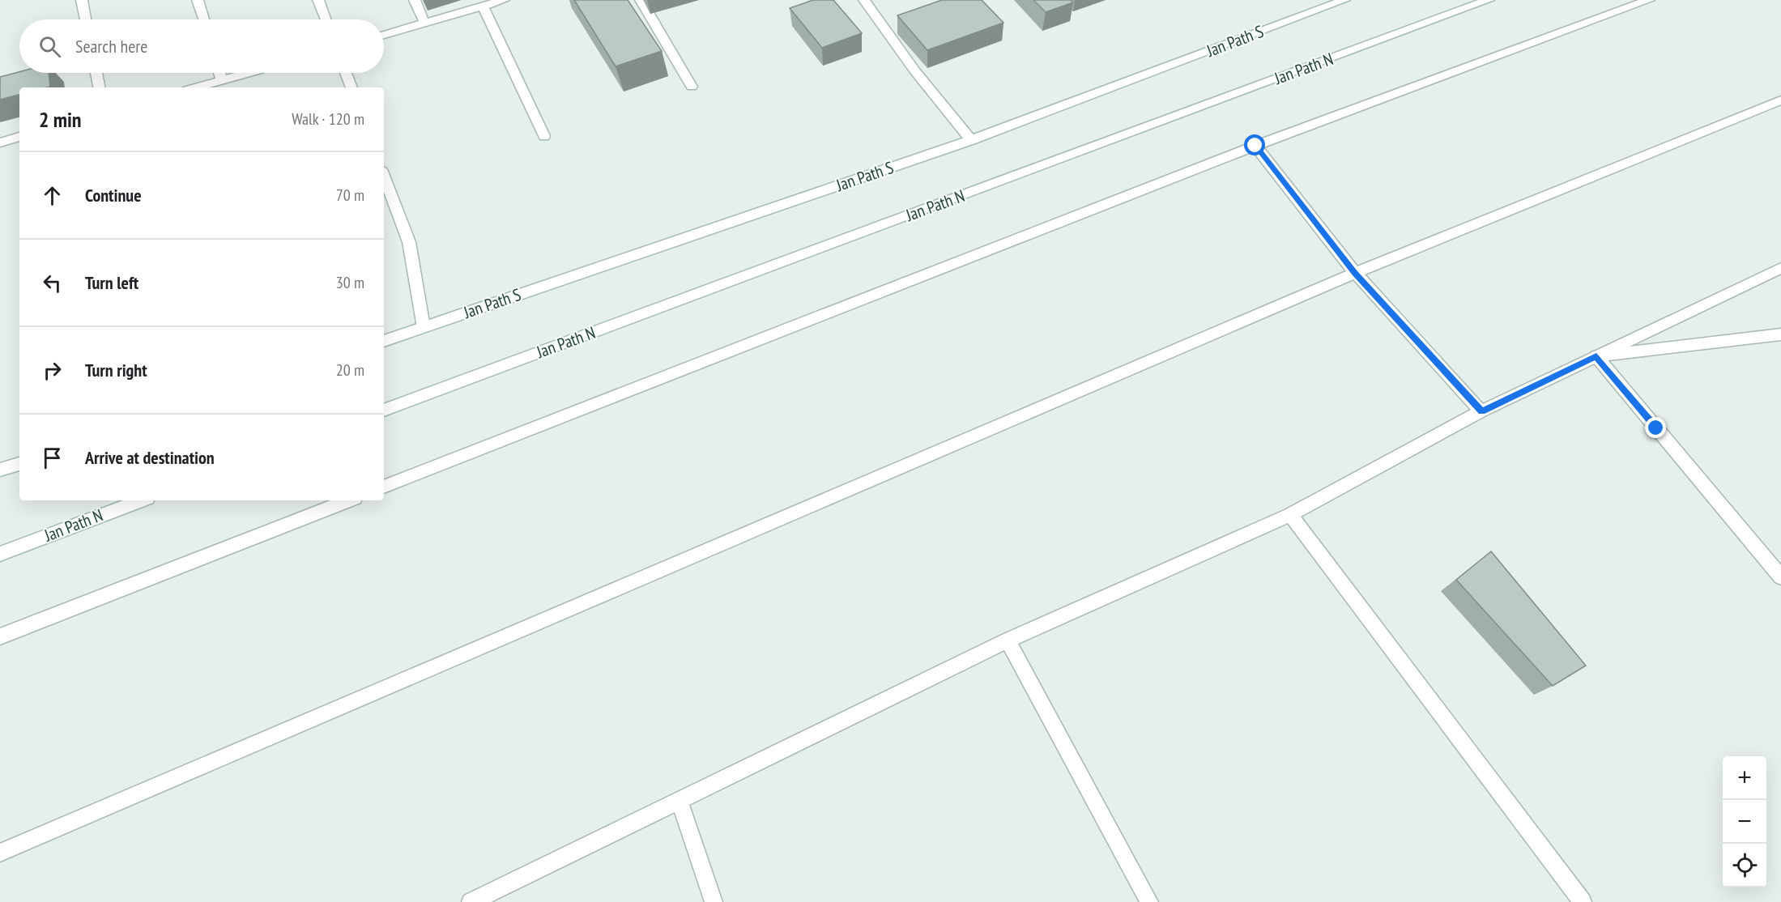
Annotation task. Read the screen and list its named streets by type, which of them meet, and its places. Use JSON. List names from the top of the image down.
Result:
{
  "streets": {
    "street": ["Jan Path S", "Jan Path N"]
  },
  "page": {
    "search": "Search here",
    "heading": ["2 min", "Walk · 120 m"],
    "list": [
      ["Continue", "70 m"],
      ["Turn left", "30 m"],
      ["Turn right", "20 m"],
      "Arrive at destination"
    ],
    "map_buttons": ["+", "−"]
  }
}
